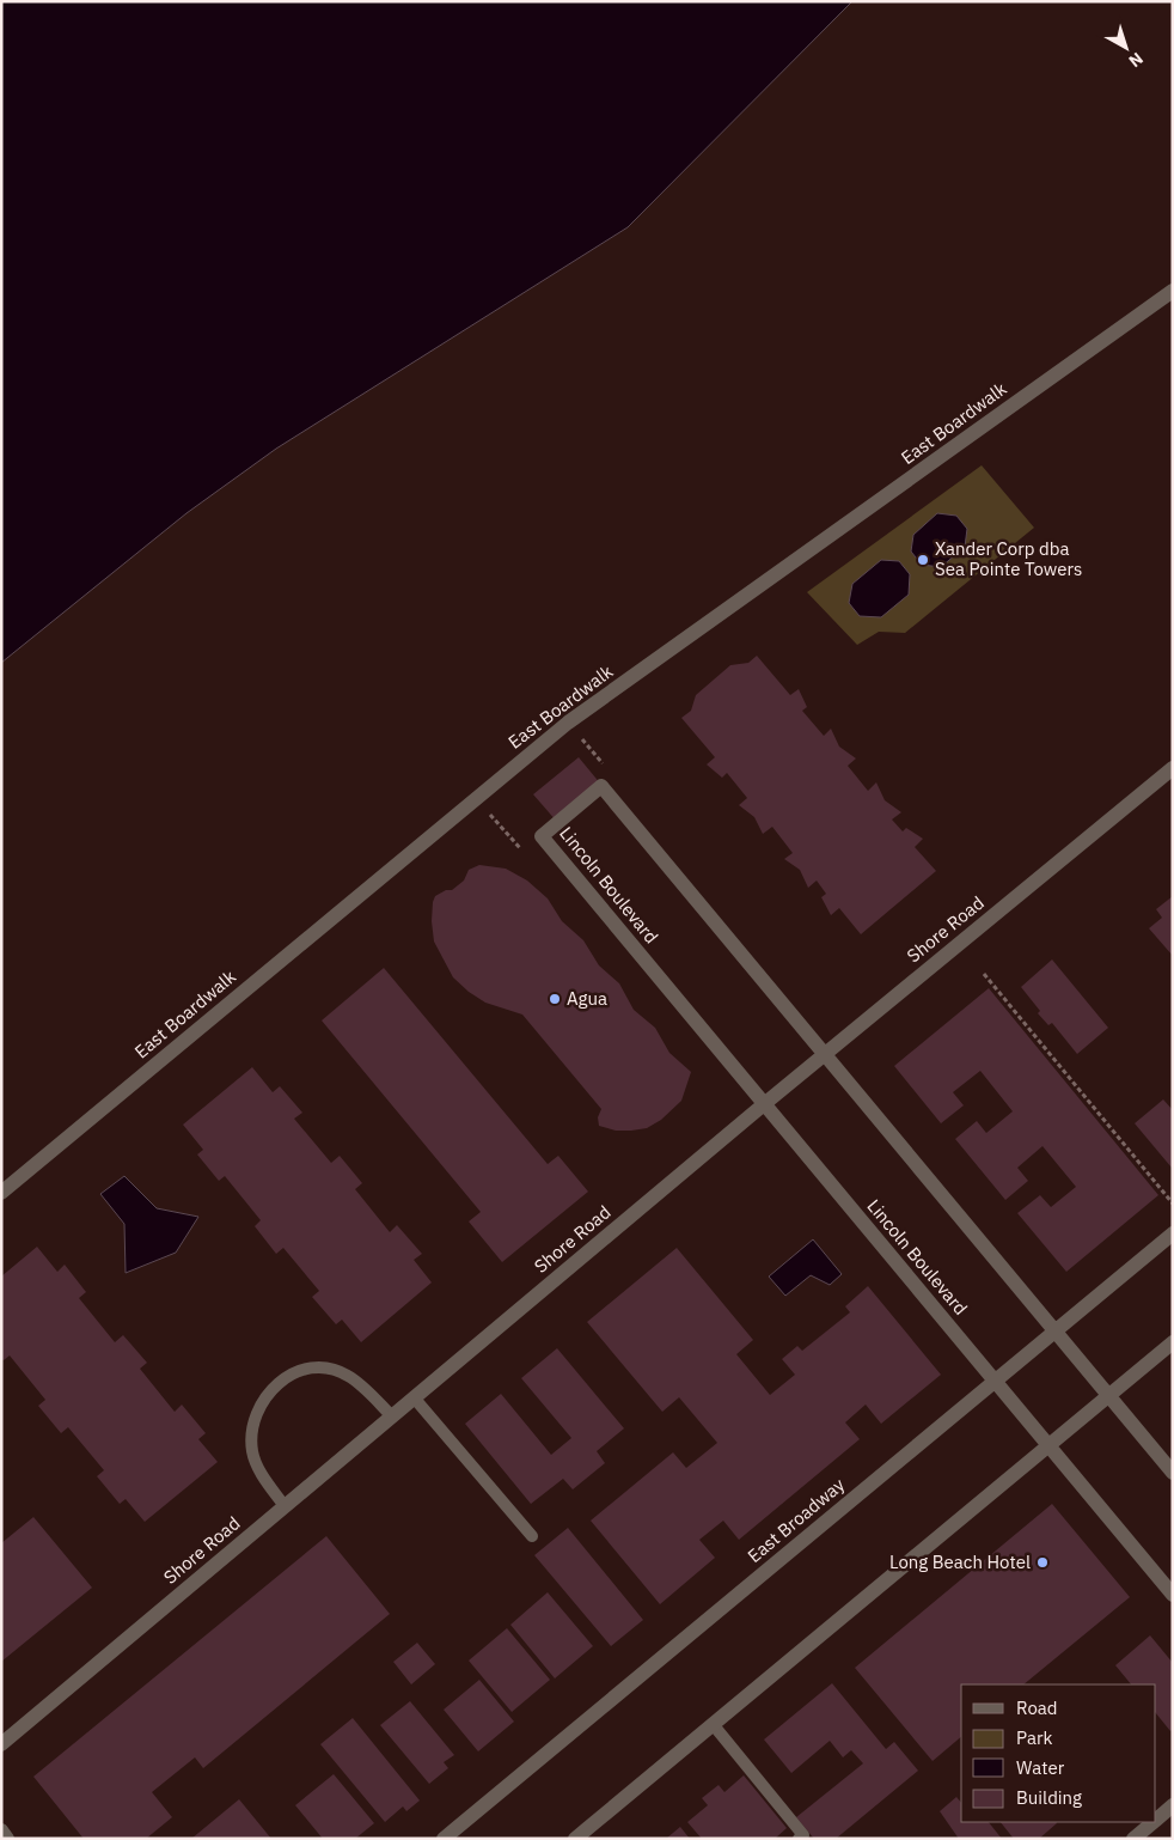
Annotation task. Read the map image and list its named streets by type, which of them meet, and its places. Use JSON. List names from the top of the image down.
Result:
{
  "streets": {
    "street": [
      "East Boardwalk",
      "Lincoln Boulevard",
      "Shore Road",
      "East Broadway"
    ]
  },
  "crossings": [
    ["Lincoln Boulevard", "Shore Road"],
    ["Lincoln Boulevard", "East Broadway"]
  ],
  "places": ["Xander Corp dba Sea Pointe Towers", "Agua", "Long Beach Hotel"],
  "legend": [
    "Road",
    "Park",
    "Water",
    "Building"
  ],
  "north": "bottom right"
}
